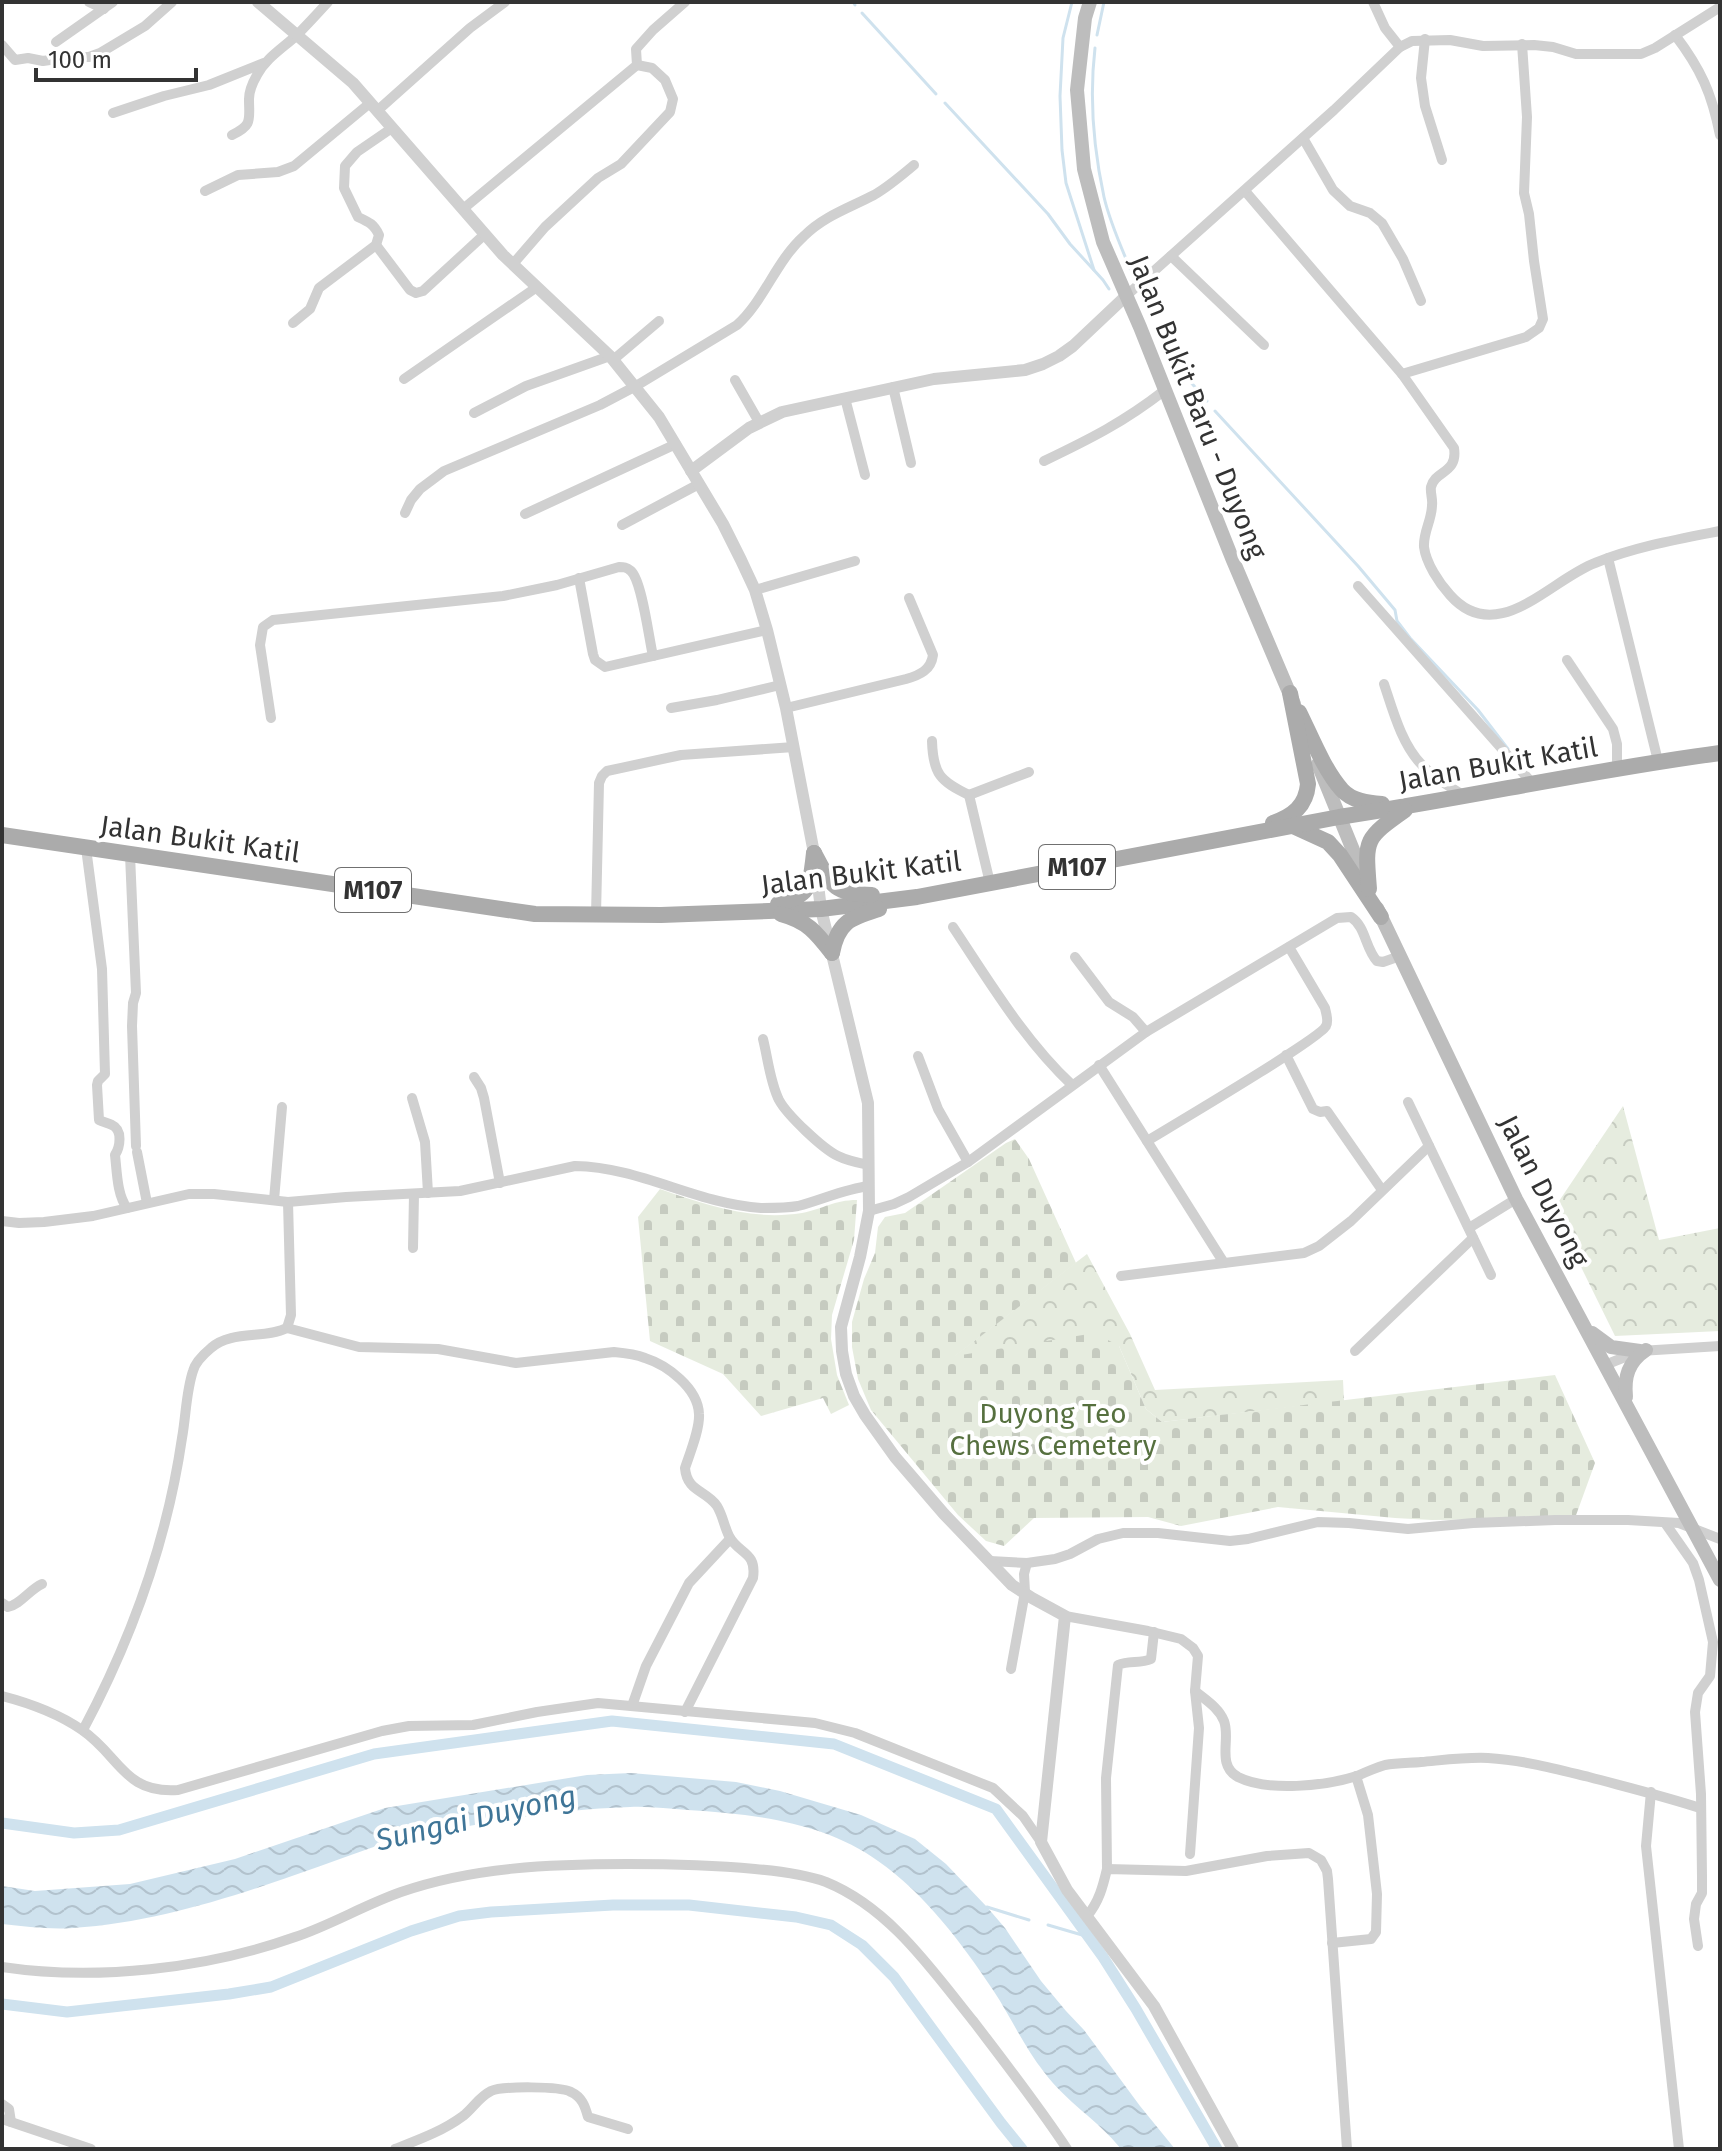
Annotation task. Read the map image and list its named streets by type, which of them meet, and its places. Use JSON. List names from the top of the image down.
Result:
{
  "streets": {
    "main road": [
      "Jalan Bukit Baru - Duyong",
      "Jalan Bukit Katil",
      "M107",
      "Jalan Duyong"
    ]
  },
  "crossings": [
    ["Jalan Bukit Baru - Duyong", "Jalan Bukit Katil"],
    ["Jalan Bukit Baru - Duyong", "Jalan Duyong"],
    ["Jalan Bukit Katil", "Jalan Duyong"]
  ],
  "water": ["Sungai Duyong"],
  "parks": ["Duyong Teo Chews Cemetery"],
  "scale_bar": "100 m"
}
